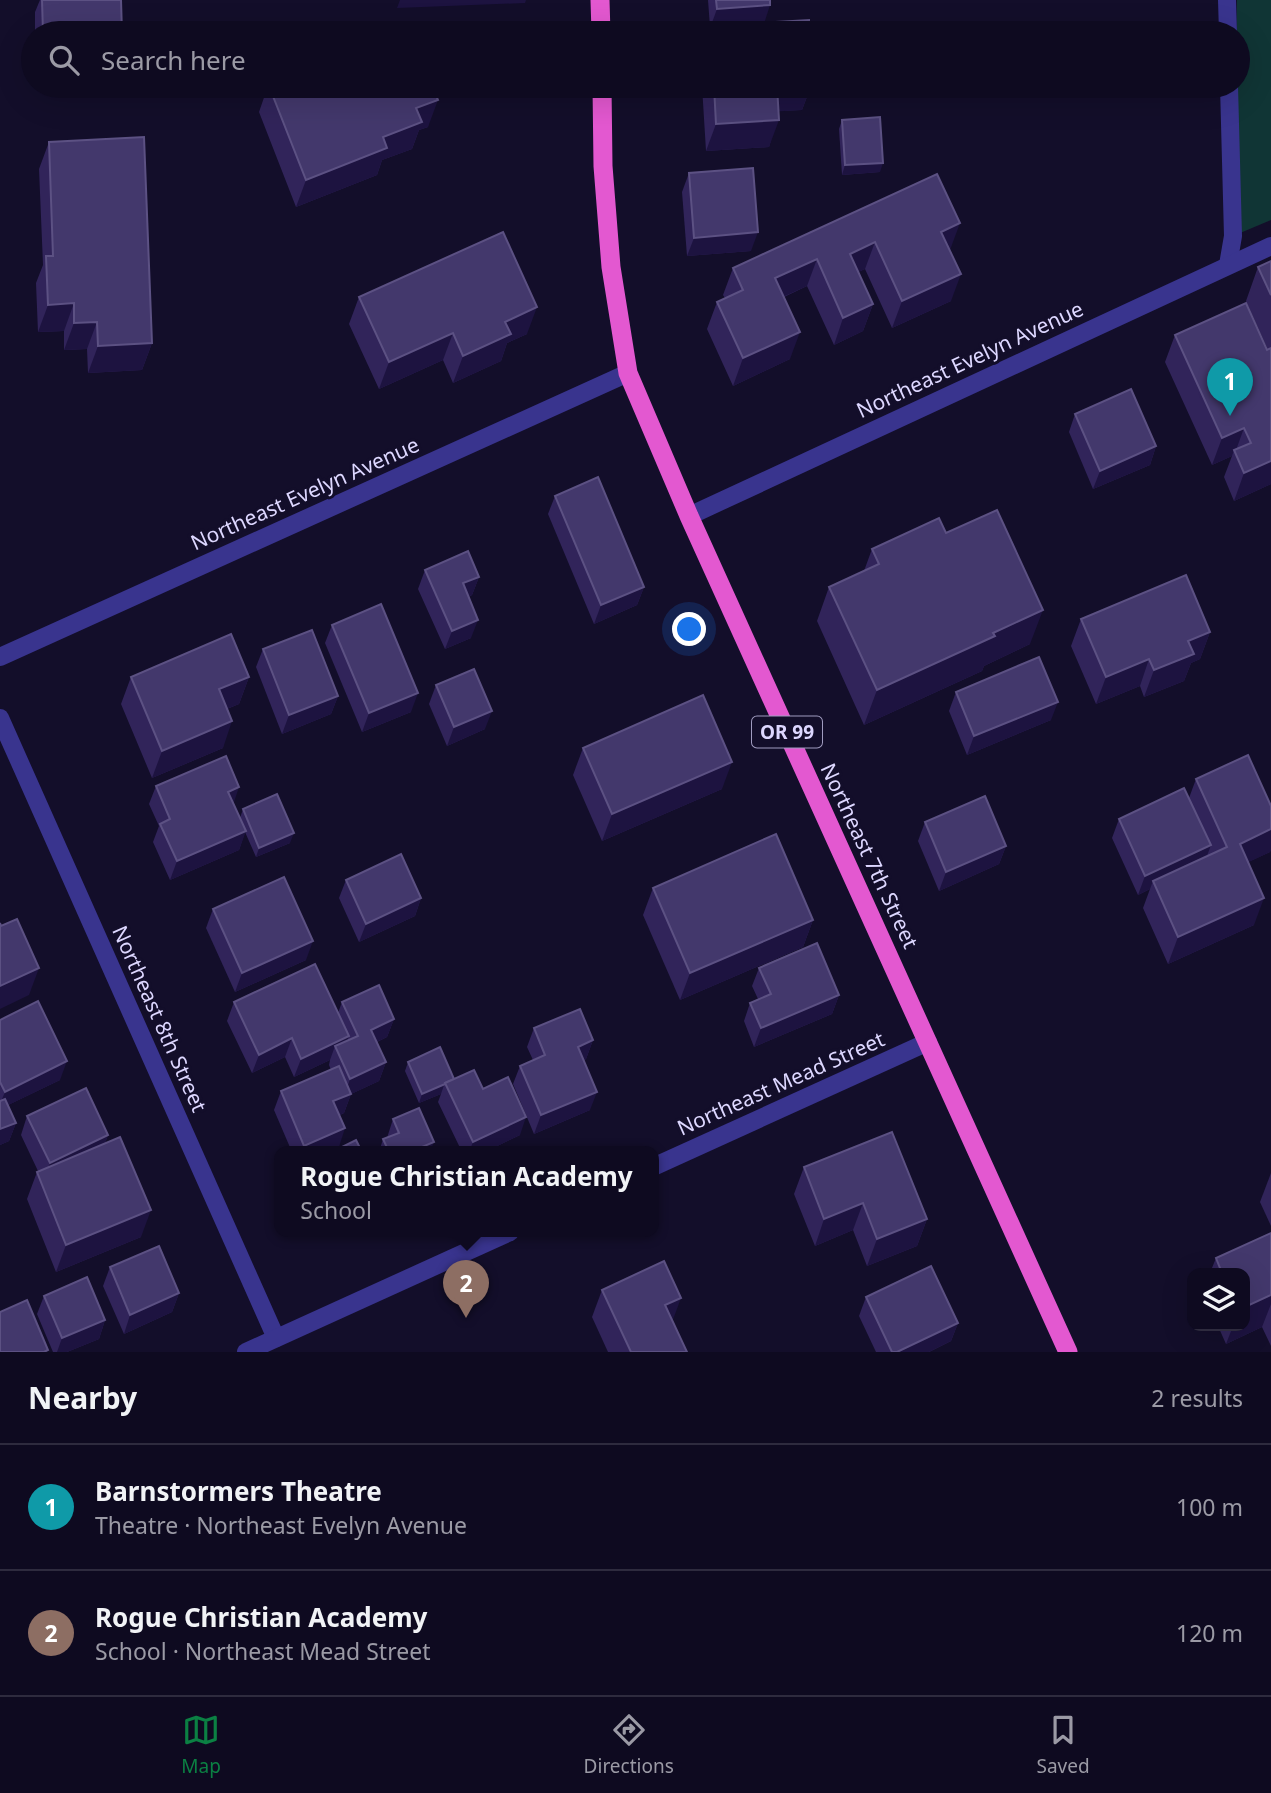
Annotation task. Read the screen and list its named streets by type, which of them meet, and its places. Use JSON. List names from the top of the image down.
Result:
{
  "streets": {
    "highway": ["OR 99", "Northeast 7th Street"],
    "street": ["Northeast Evelyn Avenue", "Northeast 8th Street", "Northeast Mead Street"]
  },
  "crossings": [
    ["Northeast Evelyn Avenue", "Northeast 7th Street"],
    ["Northeast 7th Street", "Northeast Mead Street"]
  ],
  "page": {
    "search": "Search here",
    "pins": ["1", "2"],
    "popup": ["Rogue Christian Academy", "School"],
    "heading": ["Nearby", "2 results"],
    "list": [
      {
        "mark": "1",
        "name": "Barnstormers Theatre",
        "note": "Theatre · Northeast Evelyn Avenue",
        "value": "100 m"
      },
      {
        "mark": "2",
        "name": "Rogue Christian Academy",
        "note": "School · Northeast Mead Street",
        "value": "120 m"
      }
    ],
    "nav": ["Map", "Directions", "Saved"]
  }
}
